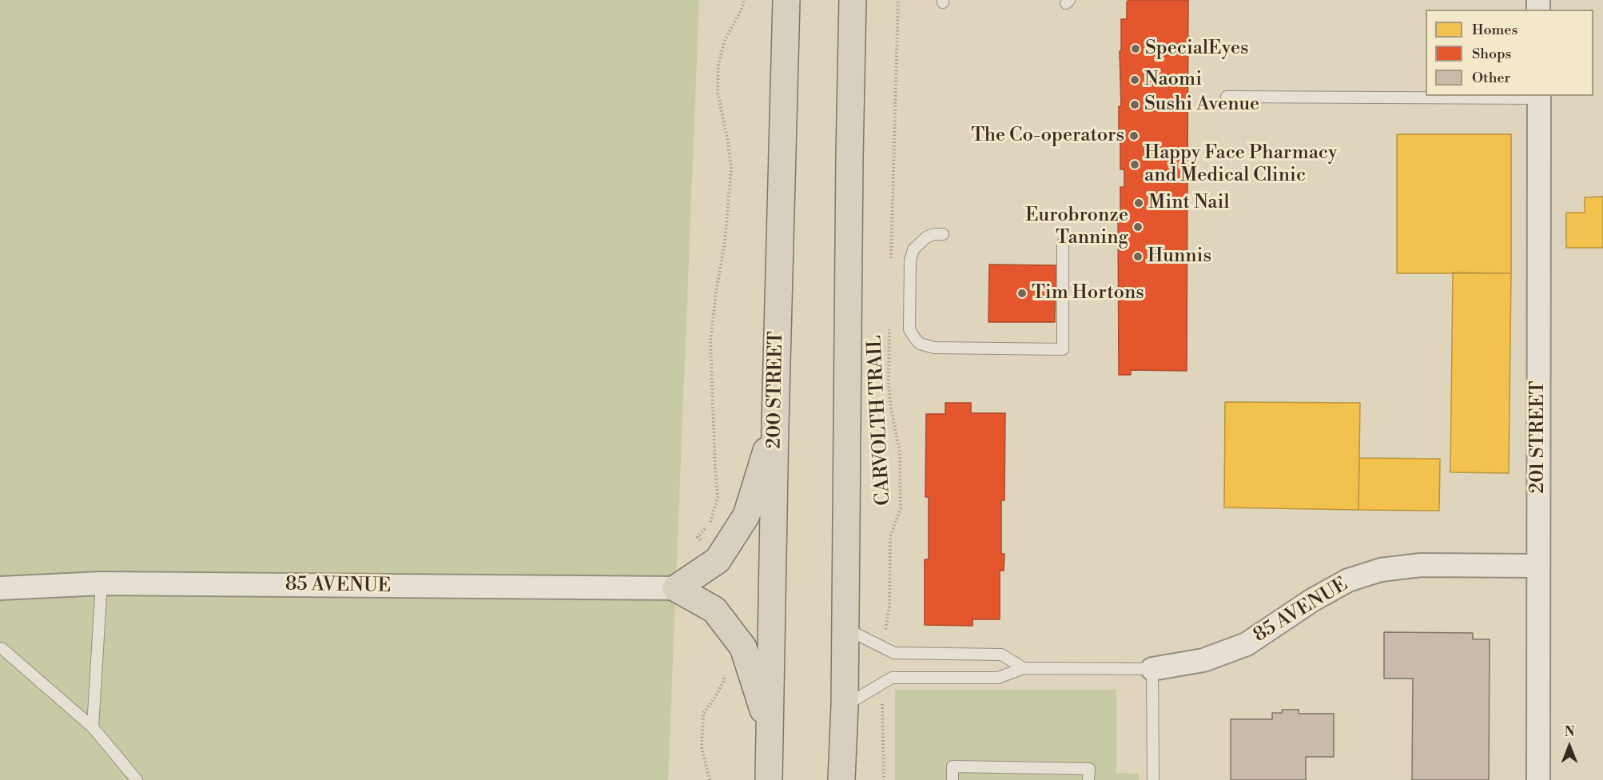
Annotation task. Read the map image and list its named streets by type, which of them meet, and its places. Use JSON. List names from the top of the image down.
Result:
{
  "streets": {
    "main road": ["200 STREET"],
    "street": ["201 STREET", "85 AVENUE"],
    "path": ["CARVOLTH TRAIL"]
  },
  "crossings": [
    ["201 STREET", "85 AVENUE"]
  ],
  "places": [
    "SpecialEyes",
    "Naomi",
    "Sushi Avenue",
    "The Co-operators",
    "Happy Face Pharmacy and Medical Clinic",
    "Mint Nail",
    "Eurobronze Tanning",
    "Hunnis",
    "Tim Hortons"
  ],
  "legend": ["Homes", "Shops", "Other"],
  "north": "top"
}
